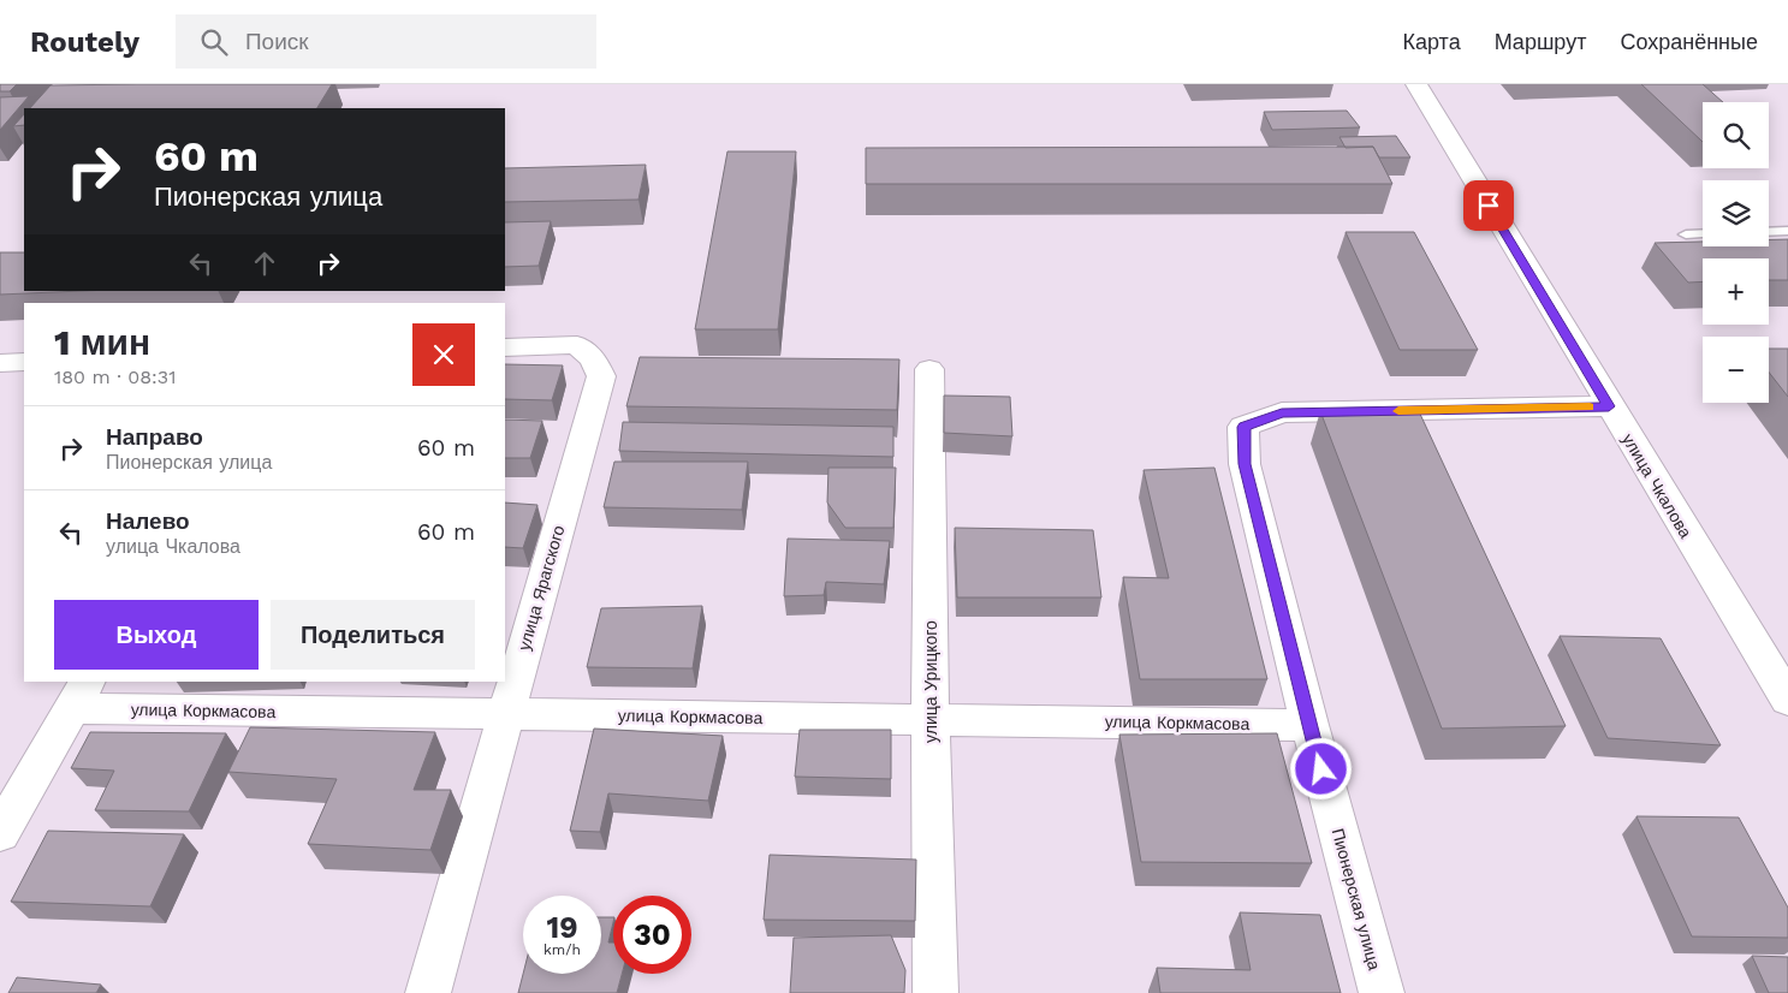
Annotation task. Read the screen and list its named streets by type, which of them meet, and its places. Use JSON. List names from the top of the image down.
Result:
{
  "streets": {
    "street": [
      "улица Чкалова",
      "улица Ярагского",
      "улица Урицкого",
      "улица Коркмасова",
      "Пионерская улица"
    ]
  },
  "crossings": [
    ["улица Чкалова", "Пионерская улица"],
    ["улица Ярагского", "улица Коркмасова"],
    ["улица Урицкого", "улица Коркмасова"],
    ["улица Коркмасова", "Пионерская улица"]
  ],
  "page": {
    "header": "Routely",
    "search": "Поиск",
    "nav": ["Карта", "Маршрут", "Сохранённые"],
    "map_buttons": ["+", "−"],
    "turn": ["60 m", "Пионерская улица"],
    "heading": ["1 мин", "180 m · 08:31"],
    "list": [
      {
        "name": "Направо",
        "note": "Пионерская улица",
        "value": "60 m"
      },
      {
        "name": "Налево",
        "note": "улица Чкалова",
        "value": "60 m"
      }
    ],
    "buttons": ["Выход", "Поделиться"],
    "speed": "19 km/h",
    "limit": "30"
  }
}
